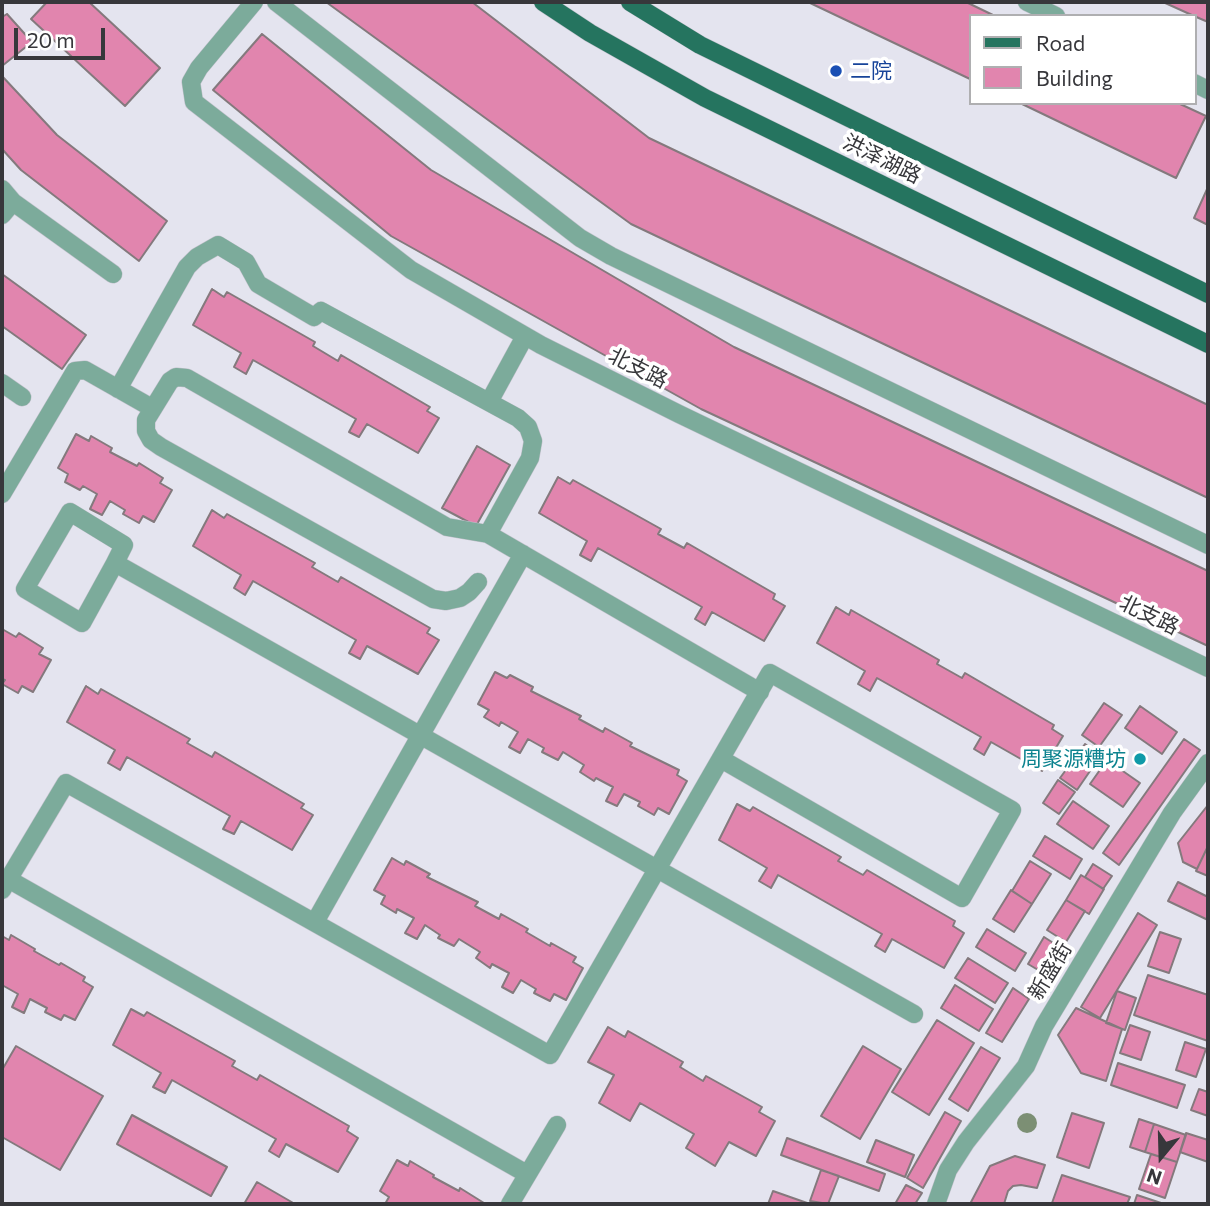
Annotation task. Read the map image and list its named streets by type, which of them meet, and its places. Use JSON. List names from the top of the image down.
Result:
{
  "streets": {
    "main road": ["洪泽湖路"],
    "street": ["北支路", "新盛街"]
  },
  "places": ["二院", "周聚源糟坊"],
  "legend": ["Road", "Building"],
  "scale_bar": "20 m",
  "north": "bottom"
}
